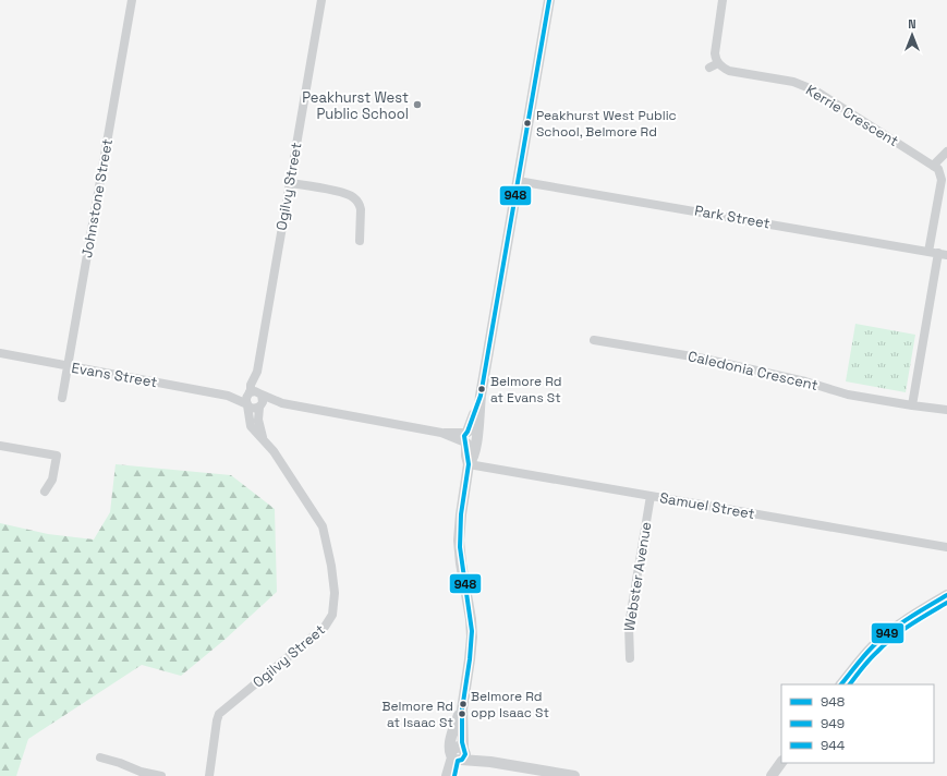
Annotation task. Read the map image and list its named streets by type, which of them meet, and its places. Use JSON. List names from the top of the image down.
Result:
{
  "streets": {
    "street": [
      "Kerrie Crescent",
      "Ogilvy Street",
      "Johnstone Street",
      "Park Street",
      "Caledonia Crescent",
      "Evans Street",
      "Samuel Street",
      "Webster Avenue"
    ]
  },
  "crossings": [
    ["Ogilvy Street", "Evans Street"],
    ["Johnstone Street", "Evans Street"],
    ["Samuel Street", "Webster Avenue"]
  ],
  "places": [
    "Peakhurst West Public School",
    "Peakhurst West Public School, Belmore Rd",
    "Belmore Rd at Evans St",
    "Belmore Rd opp Isaac St",
    "Belmore Rd at Isaac St"
  ],
  "lines": ["transit line 948", "transit line 949", "transit line 944"],
  "legend": ["948", "949", "944"],
  "north": "top"
}
